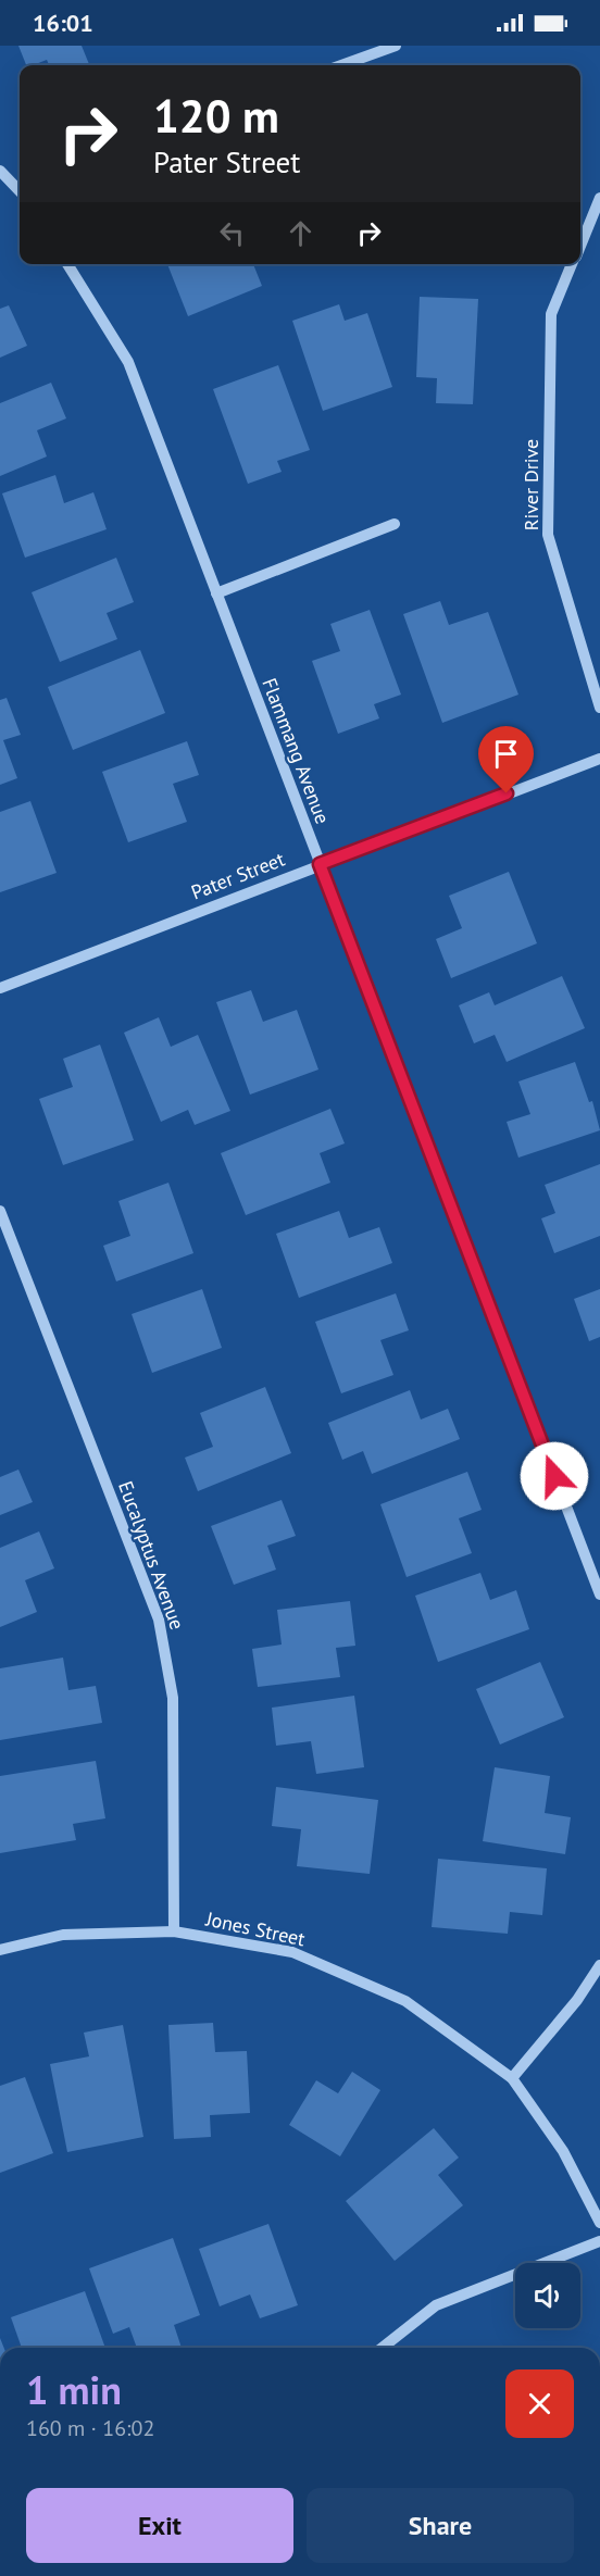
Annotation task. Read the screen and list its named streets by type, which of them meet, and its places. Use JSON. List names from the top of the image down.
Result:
{
  "streets": {
    "street": [
      "River Drive",
      "Flammang Avenue",
      "Pater Street",
      "Eucalyptus Avenue",
      "Jones Street"
    ]
  },
  "crossings": [
    ["Flammang Avenue", "Pater Street"],
    ["Eucalyptus Avenue", "Jones Street"]
  ],
  "page": {
    "status": "16:01",
    "turn": ["120 m", "Pater Street"],
    "heading": ["1 min", "160 m · 16:02"],
    "buttons": ["Exit", "Share"]
  }
}
